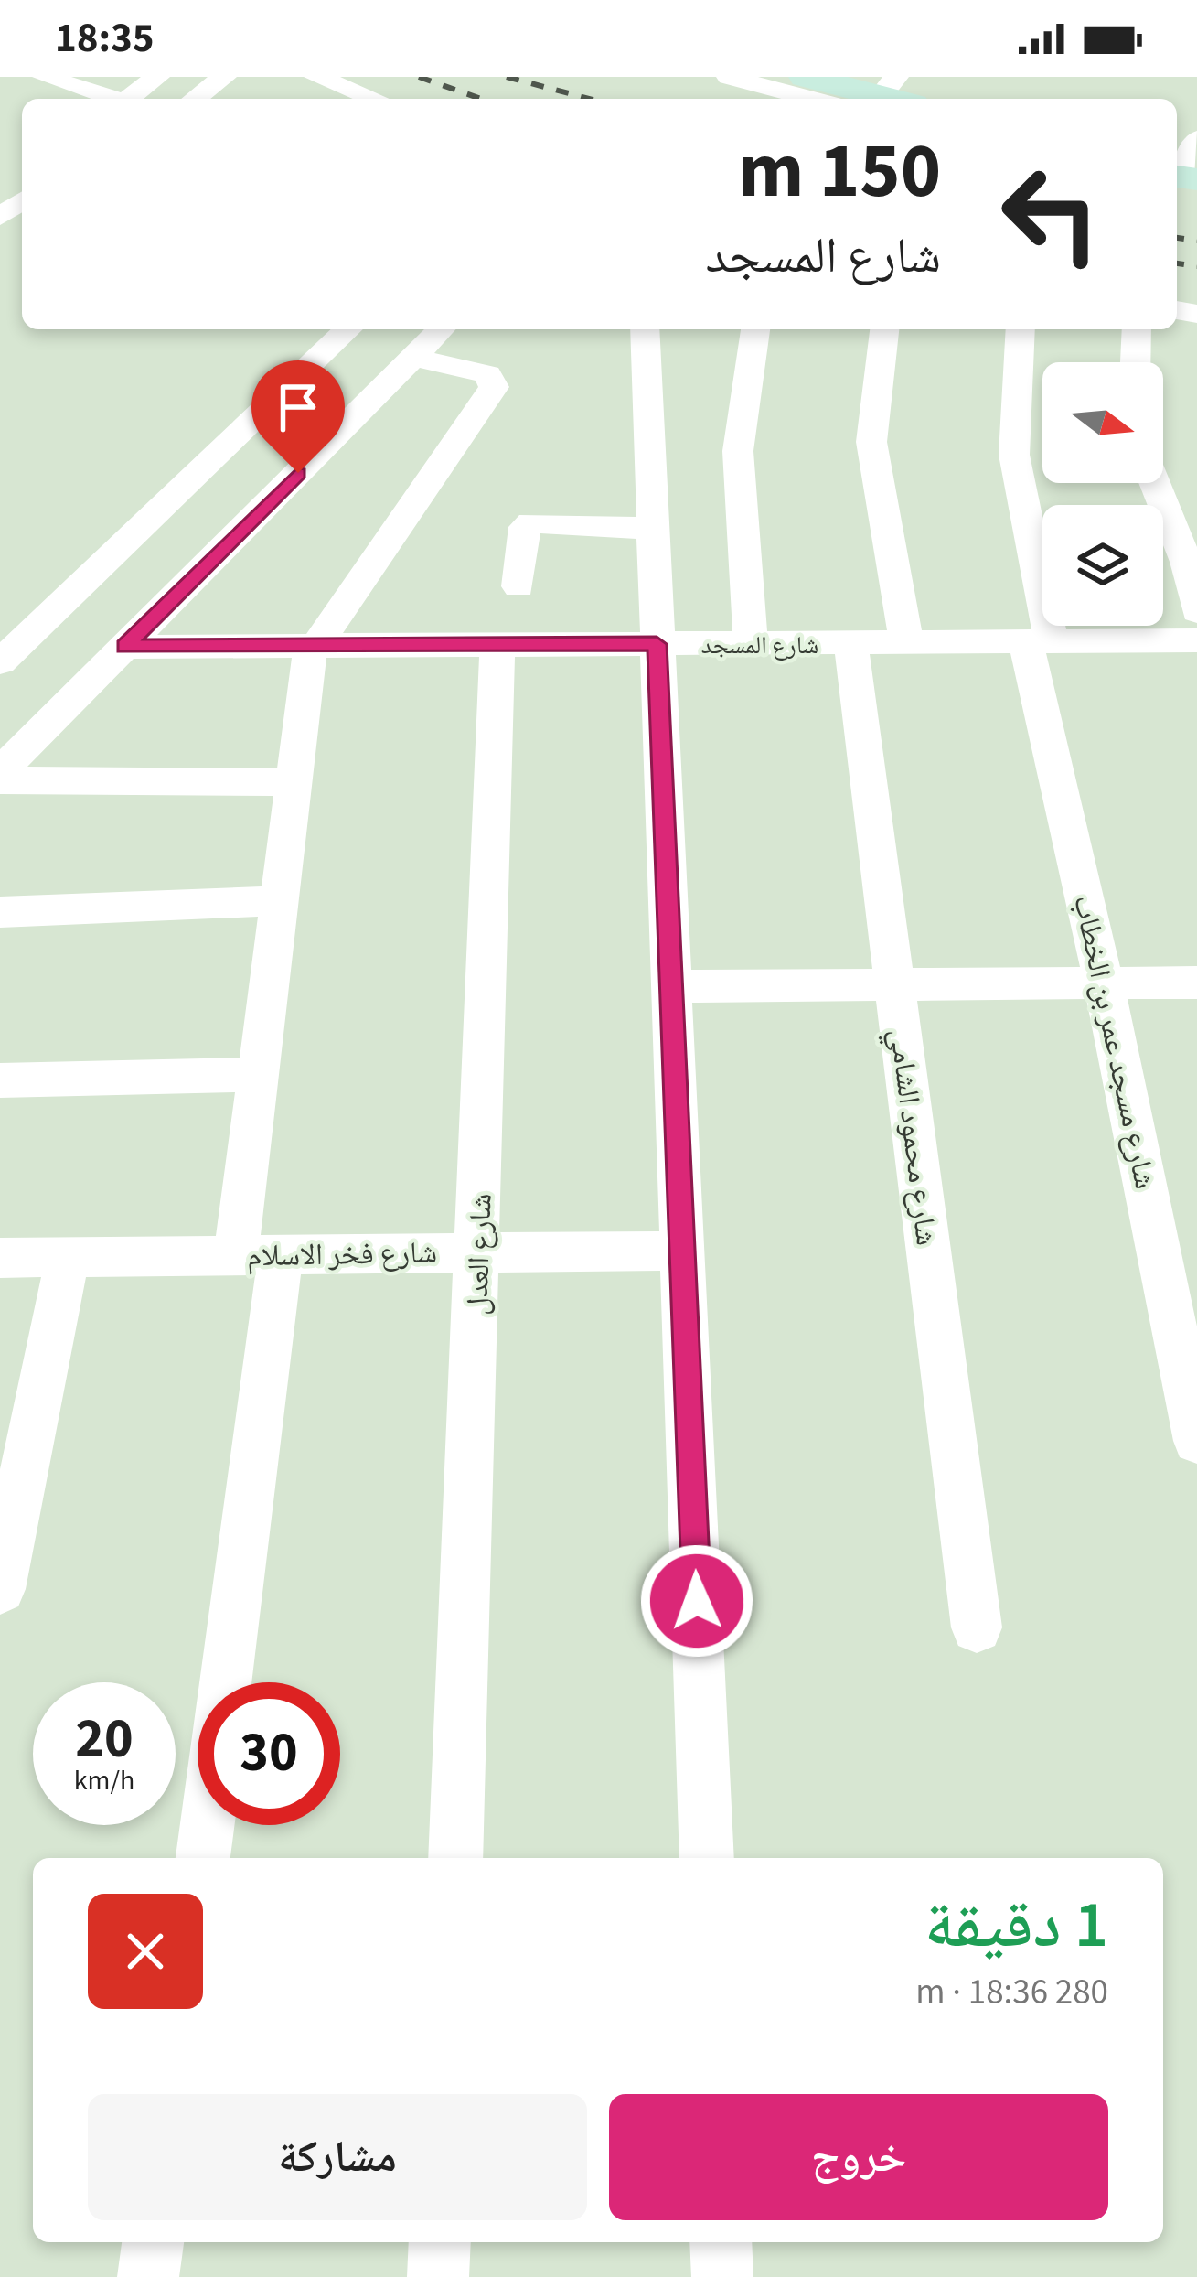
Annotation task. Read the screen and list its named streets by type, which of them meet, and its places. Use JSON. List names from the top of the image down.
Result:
{
  "streets": {
    "street": [
      "شارع المسجد",
      "شارع مسجد عمر بن الخطاب",
      "شارع محمود الشامي",
      "شارع فخر الاسلام",
      "شارع العدل"
    ]
  },
  "crossings": [
    ["شارع المسجد", "شارع مسجد عمر بن الخطاب"],
    ["شارع المسجد", "شارع محمود الشامي"],
    ["شارع المسجد", "شارع العدل"],
    ["شارع فخر الاسلام", "شارع العدل"]
  ],
  "north": "right",
  "page": {
    "status": "18:35",
    "turn": ["150 m", "شارع المسجد"],
    "speed": "20 km/h",
    "limit": "30",
    "heading": ["1 دقيقة", "280 m · 18:36"],
    "buttons": ["خروج", "مشاركة"]
  }
}
